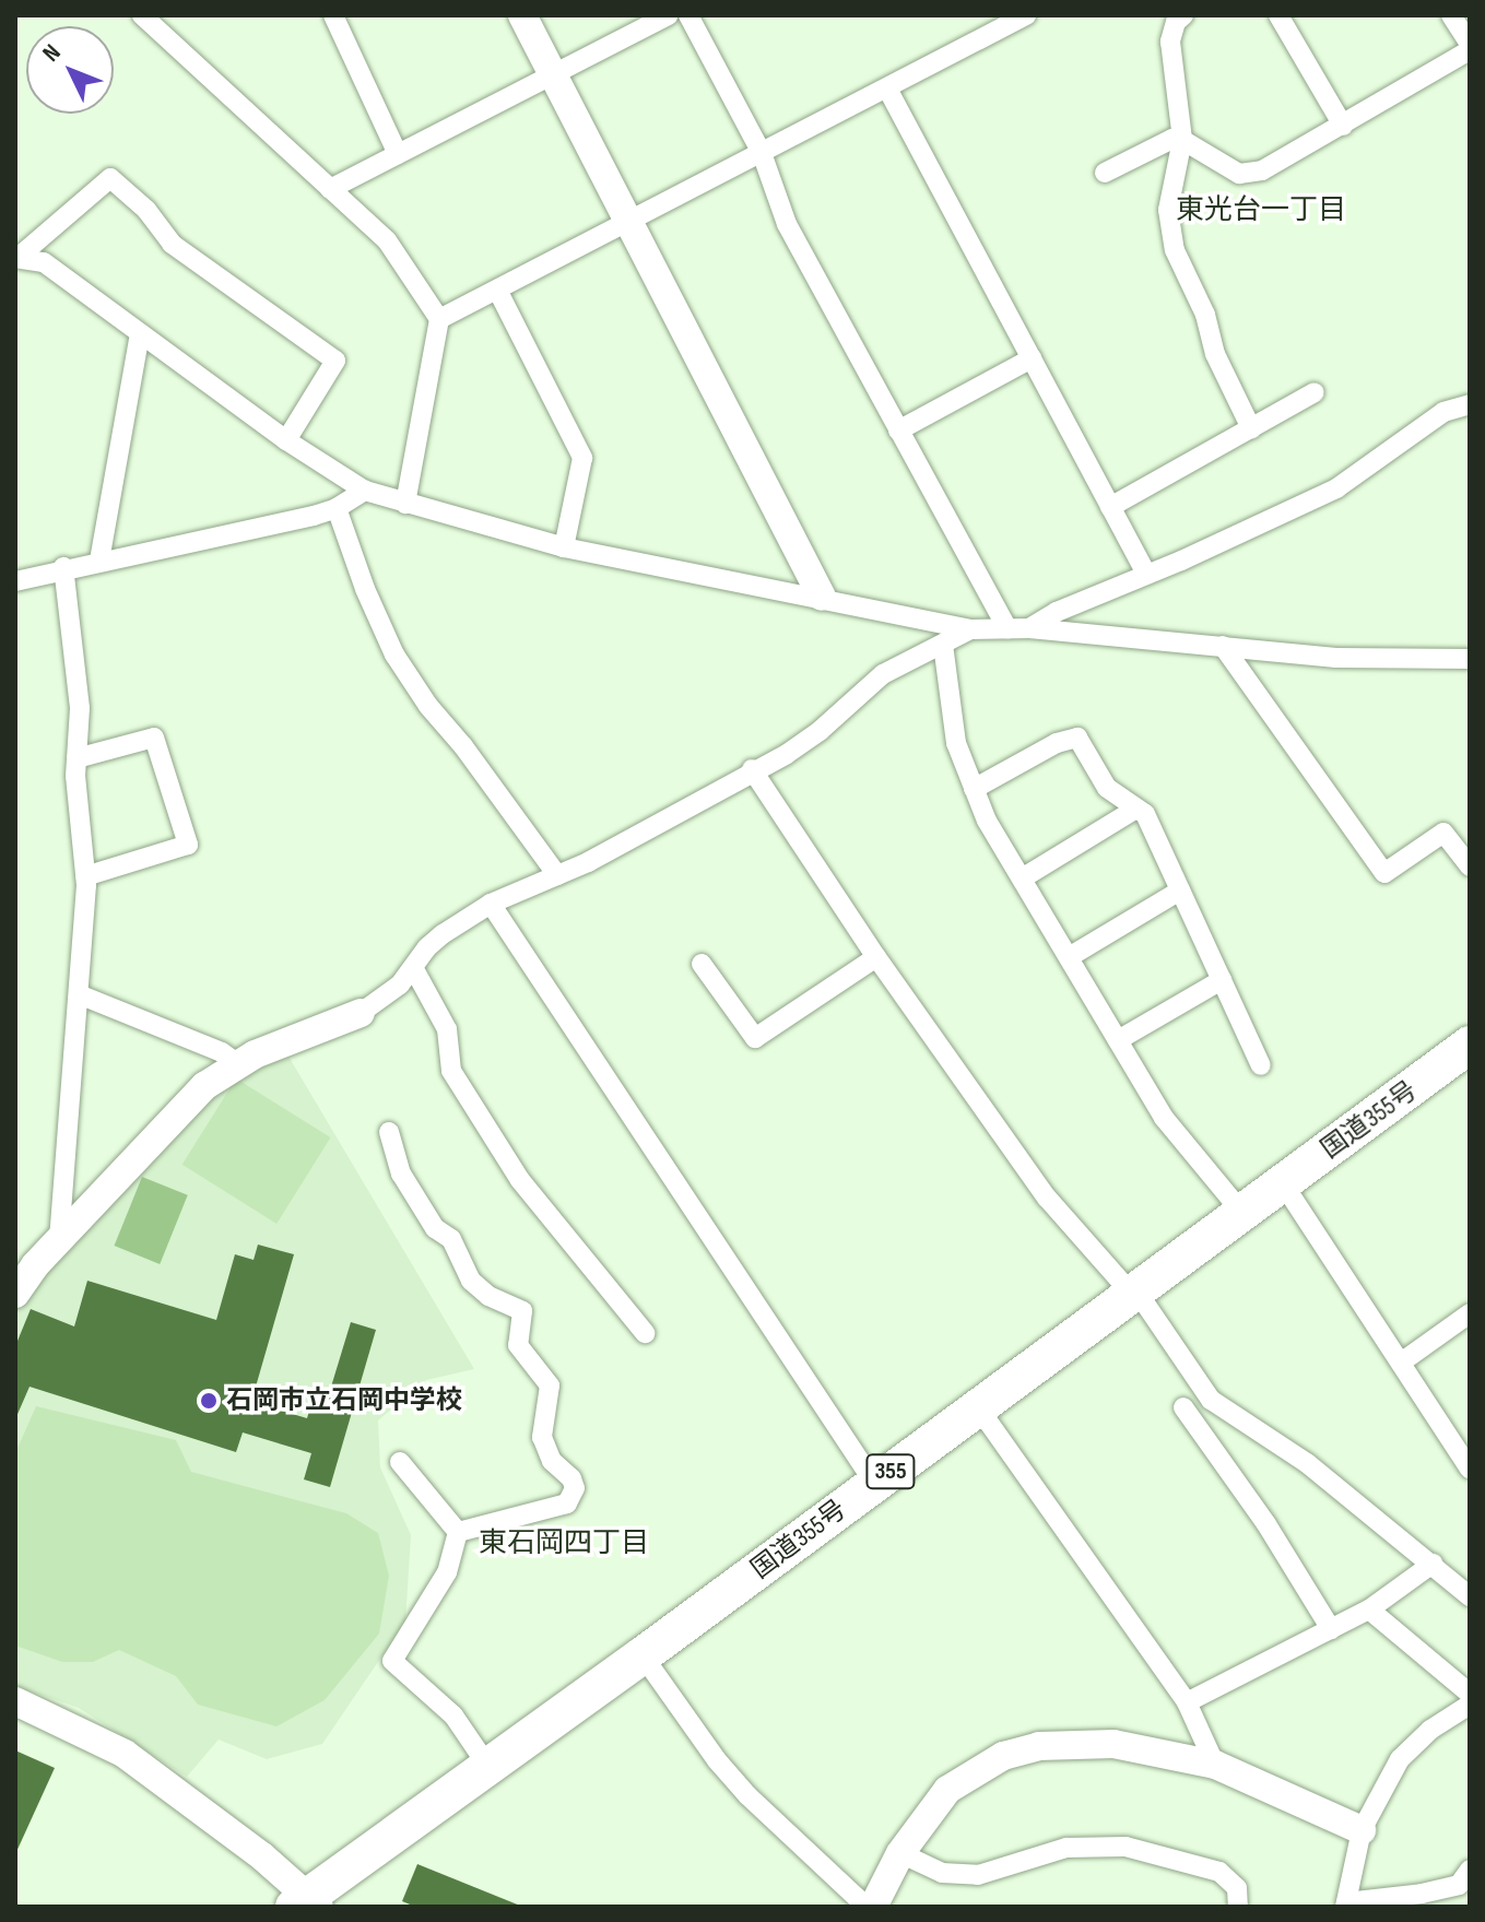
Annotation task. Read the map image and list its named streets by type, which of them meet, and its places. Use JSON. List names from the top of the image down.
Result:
{
  "streets": {
    "highway": ["国道355号", "355"]
  },
  "districts": ["東光台一丁目", "東石岡四丁目"],
  "places": ["石岡市立石岡中学校"],
  "north": "top left"
}
